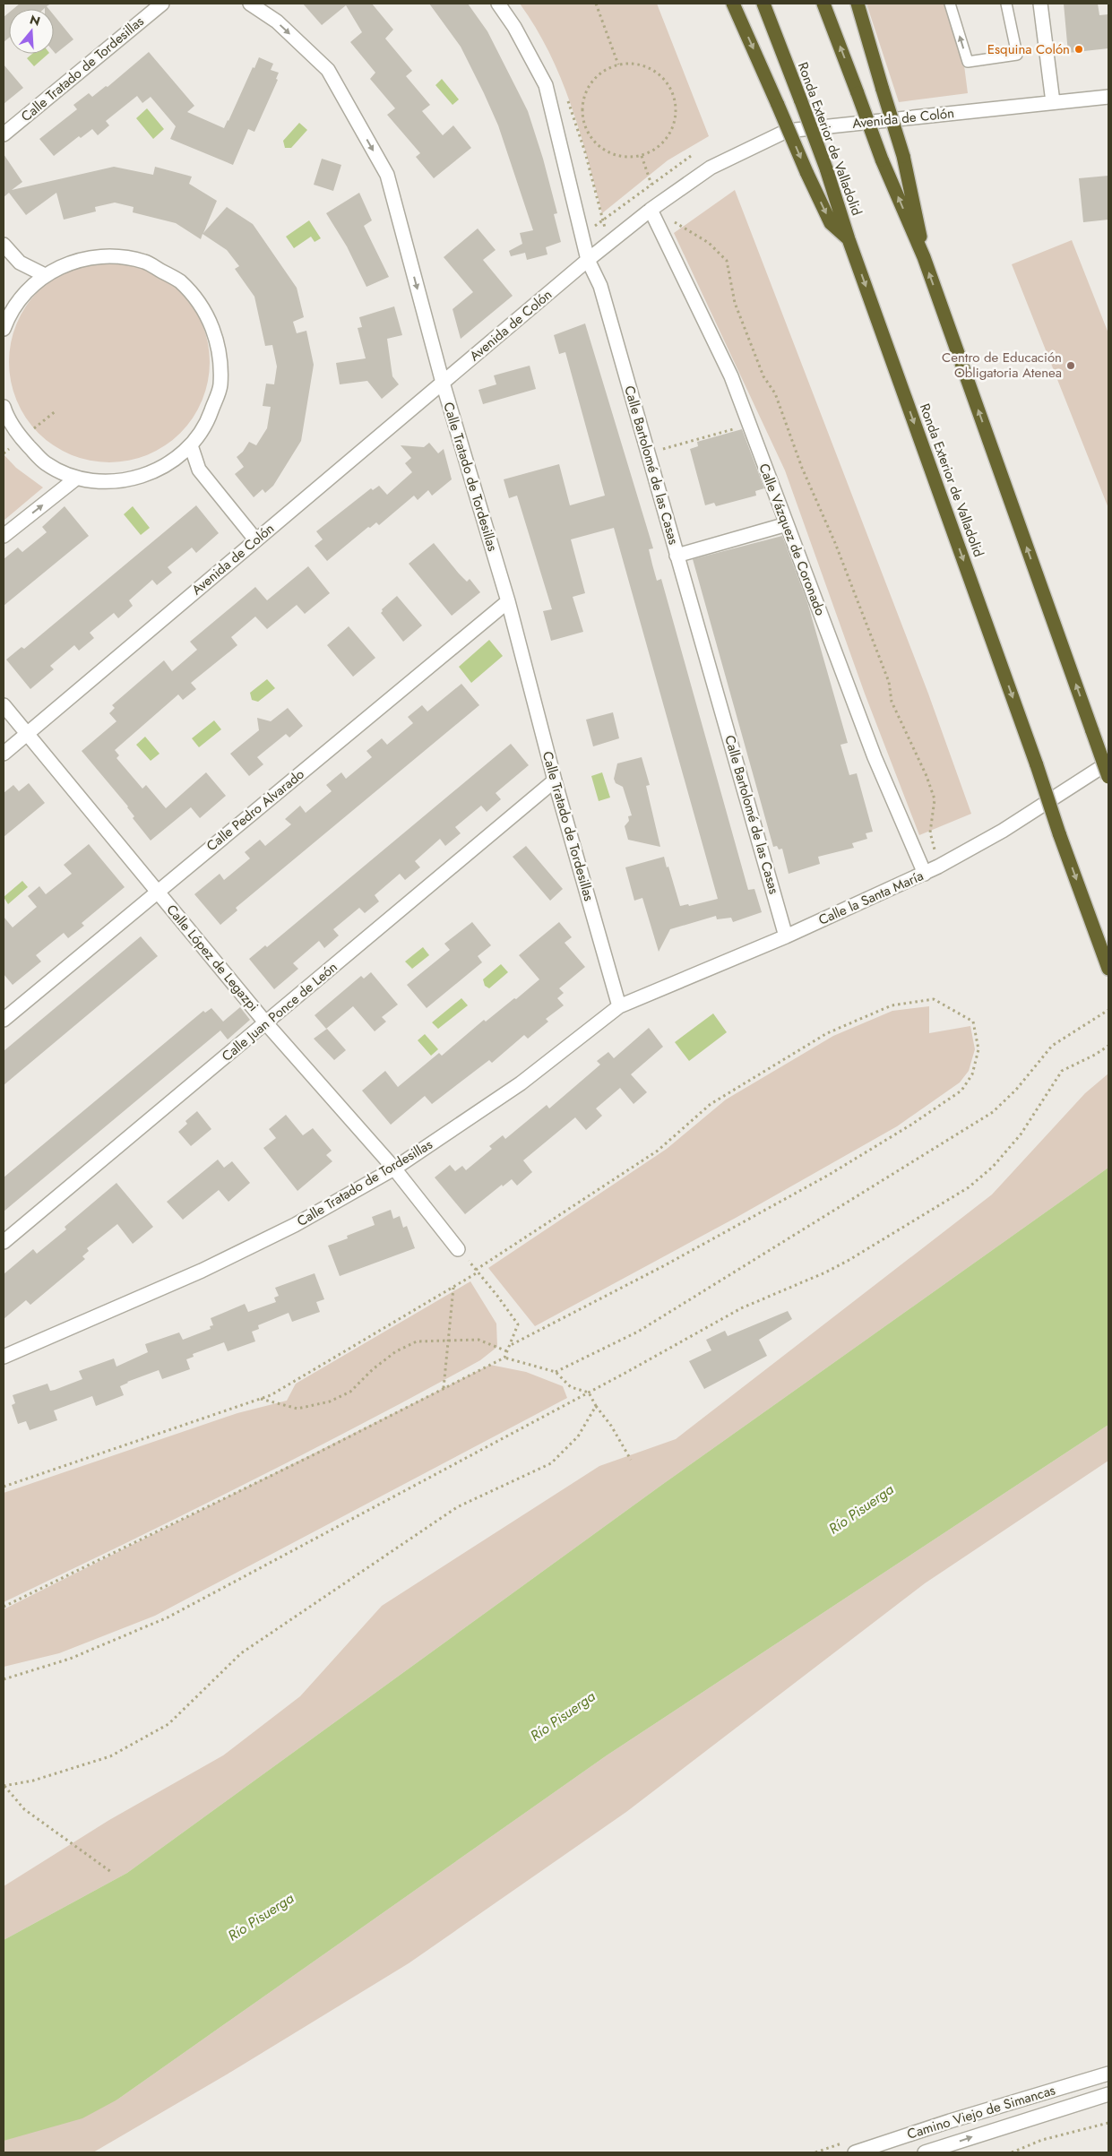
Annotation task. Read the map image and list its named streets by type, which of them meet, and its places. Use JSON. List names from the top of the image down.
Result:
{
  "streets": {
    "highway": ["Ronda Exterior de Valladolid"],
    "street": [
      "Calle Tratado de Tordesillas",
      "Avenida de Colón",
      "Calle Bartolomé de las Casas",
      "Calle Vázquez de Coronado",
      "Calle Pedro Alvarado",
      "Calle la Santa María",
      "Calle López de Legazpi",
      "Calle Juan Ponce de León",
      "Camino Viejo de Simancas"
    ]
  },
  "crossings": [
    ["Calle Tratado de Tordesillas", "Avenida de Colón"],
    ["Calle Tratado de Tordesillas", "Calle Pedro Alvarado"],
    ["Calle Tratado de Tordesillas", "Calle la Santa María"],
    ["Calle Tratado de Tordesillas", "Calle López de Legazpi"],
    ["Calle Tratado de Tordesillas", "Calle Juan Ponce de León"],
    ["Avenida de Colón", "Calle Bartolomé de las Casas"],
    ["Avenida de Colón", "Calle Vázquez de Coronado"],
    ["Avenida de Colón", "Calle López de Legazpi"],
    ["Calle Bartolomé de las Casas", "Calle la Santa María"],
    ["Calle Vázquez de Coronado", "Calle la Santa María"],
    ["Calle Pedro Alvarado", "Calle López de Legazpi"],
    ["Calle López de Legazpi", "Calle Juan Ponce de León"]
  ],
  "water": ["Río Pisuerga"],
  "places": ["Esquina Colón", "Centro de Educación Obligatoria Atenea"],
  "north": "top"
}
